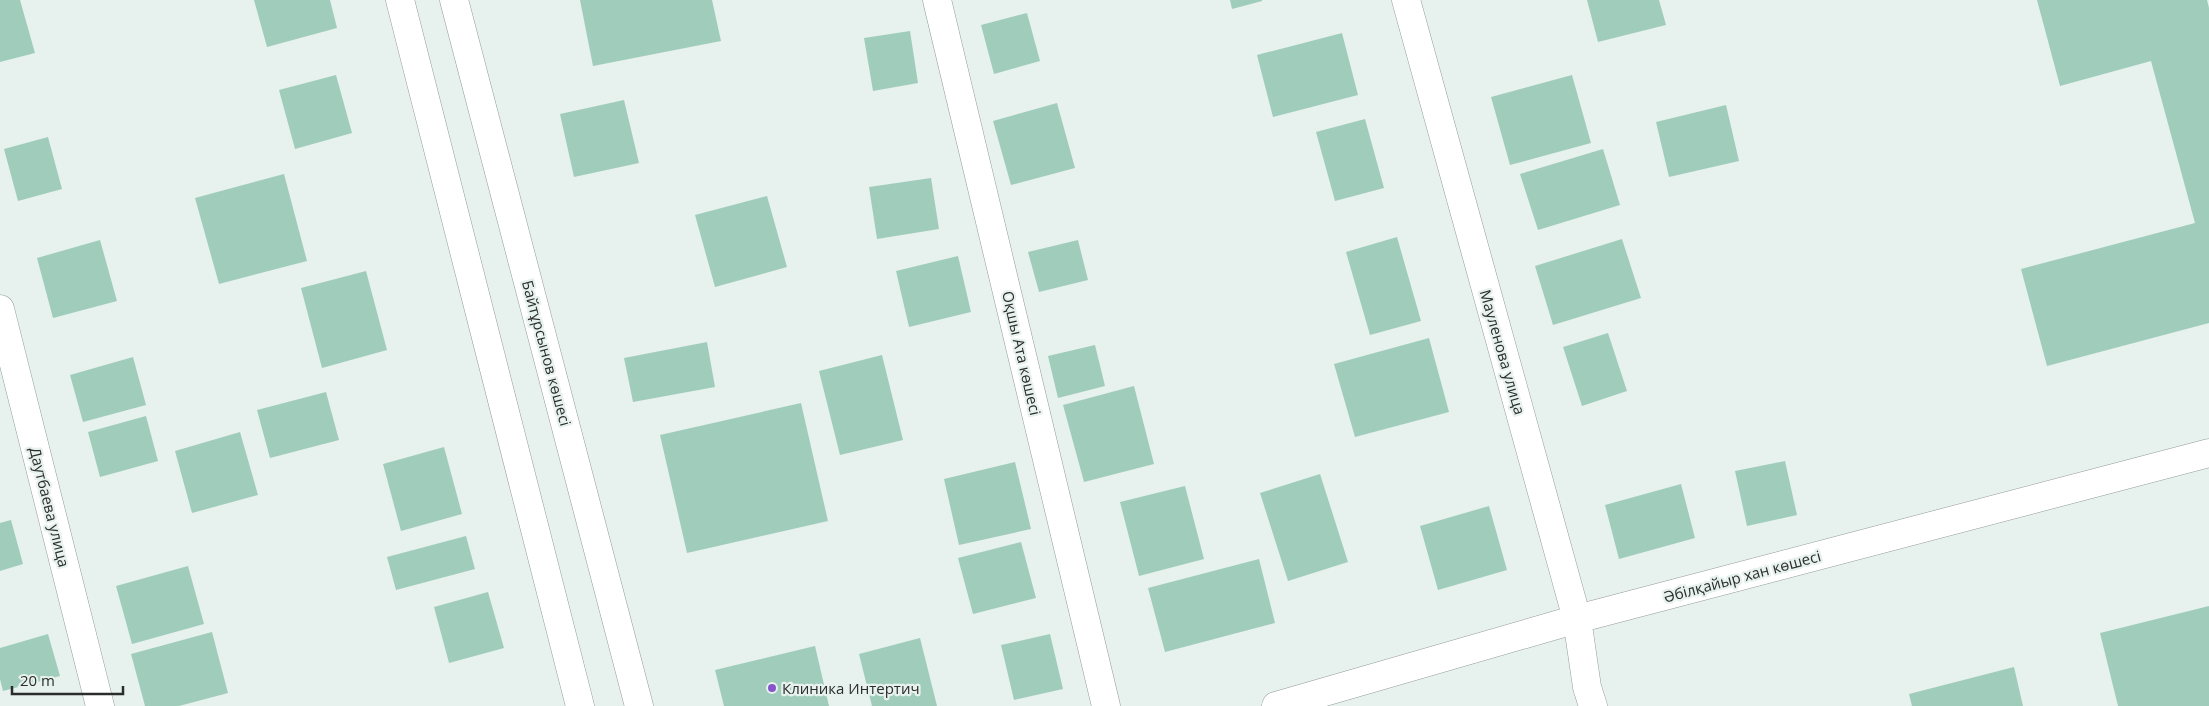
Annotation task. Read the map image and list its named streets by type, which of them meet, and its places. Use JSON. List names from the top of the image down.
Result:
{
  "streets": {
    "street": [
      "Мауленова улица",
      "Байтұрсынов көшесі",
      "Оқшы Ата көшесі",
      "Даутбаева улица",
      "Әбілқайыр хан көшесі"
    ]
  },
  "crossings": [
    ["Мауленова улица", "Әбілқайыр хан көшесі"]
  ],
  "places": ["Клиника Интертич"],
  "scale_bar": "20 m"
}
